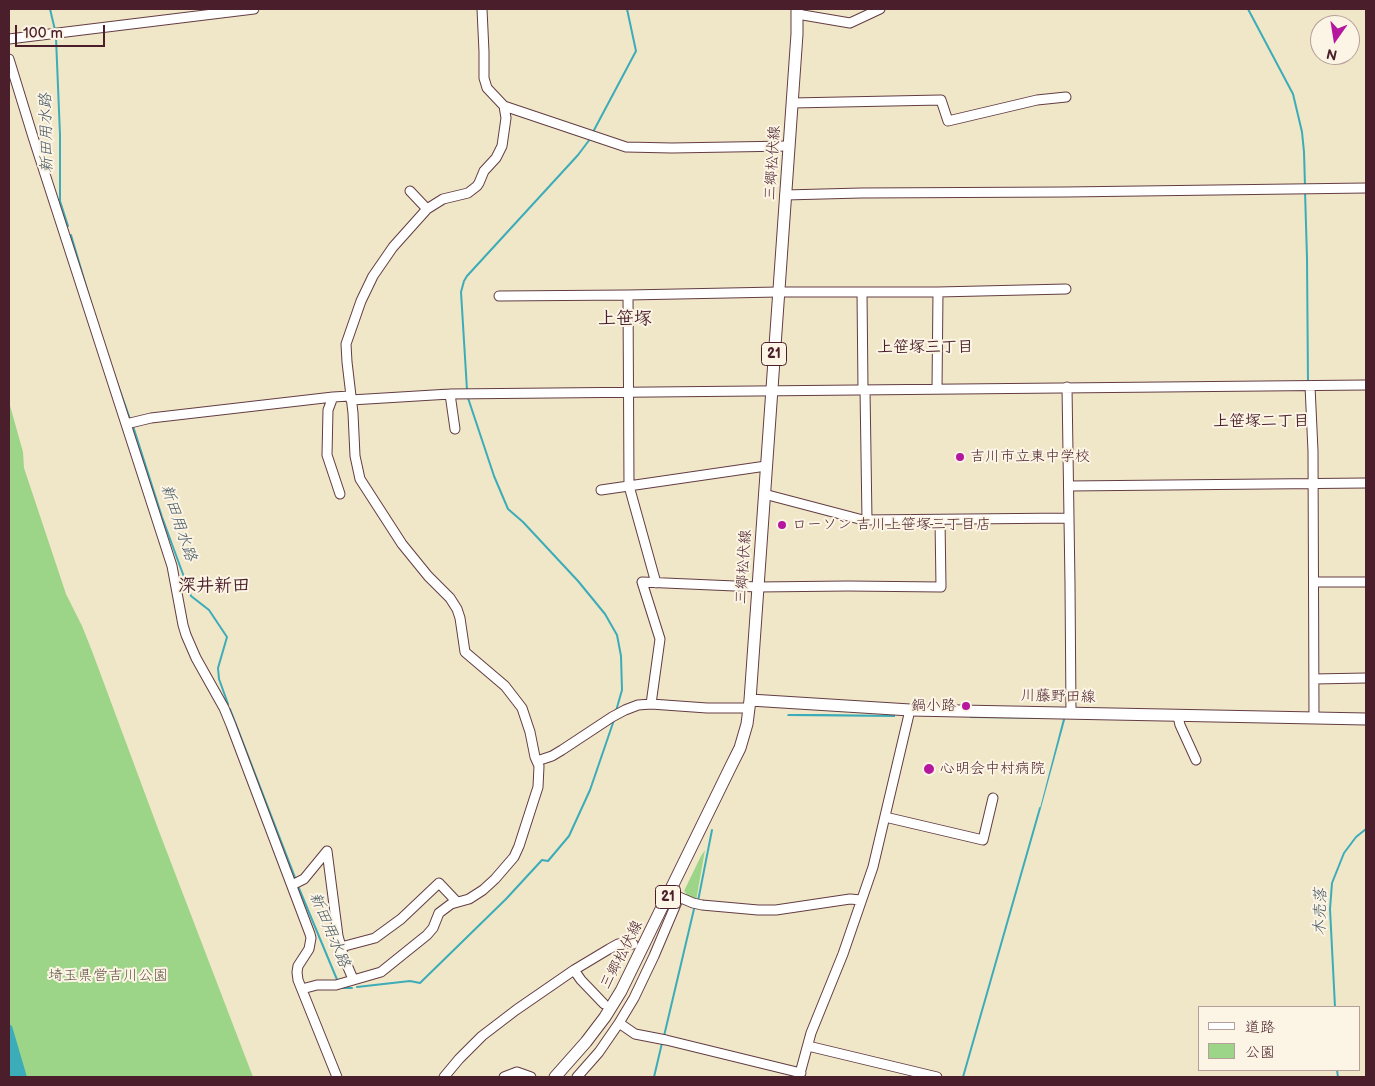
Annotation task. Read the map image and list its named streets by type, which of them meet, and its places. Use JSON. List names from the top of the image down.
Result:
{
  "streets": {
    "main road": ["三郷松伏線", "21", "川藤野田線"]
  },
  "crossings": [
    ["三郷松伏線", "川藤野田線"]
  ],
  "districts": [
    "上笹塚",
    "上笹塚三丁目",
    "上笹塚二丁目",
    "深井新田"
  ],
  "water": ["新田用水路", "木売落"],
  "parks": ["埼玉県営吉川公園"],
  "places": [
    "吉川市立東中学校",
    "ローソン 吉川上笹塚三丁目店",
    "鍋小路",
    "心明会中村病院"
  ],
  "legend": ["道路", "公園"],
  "scale_bar": "100 m",
  "north": "bottom"
}
